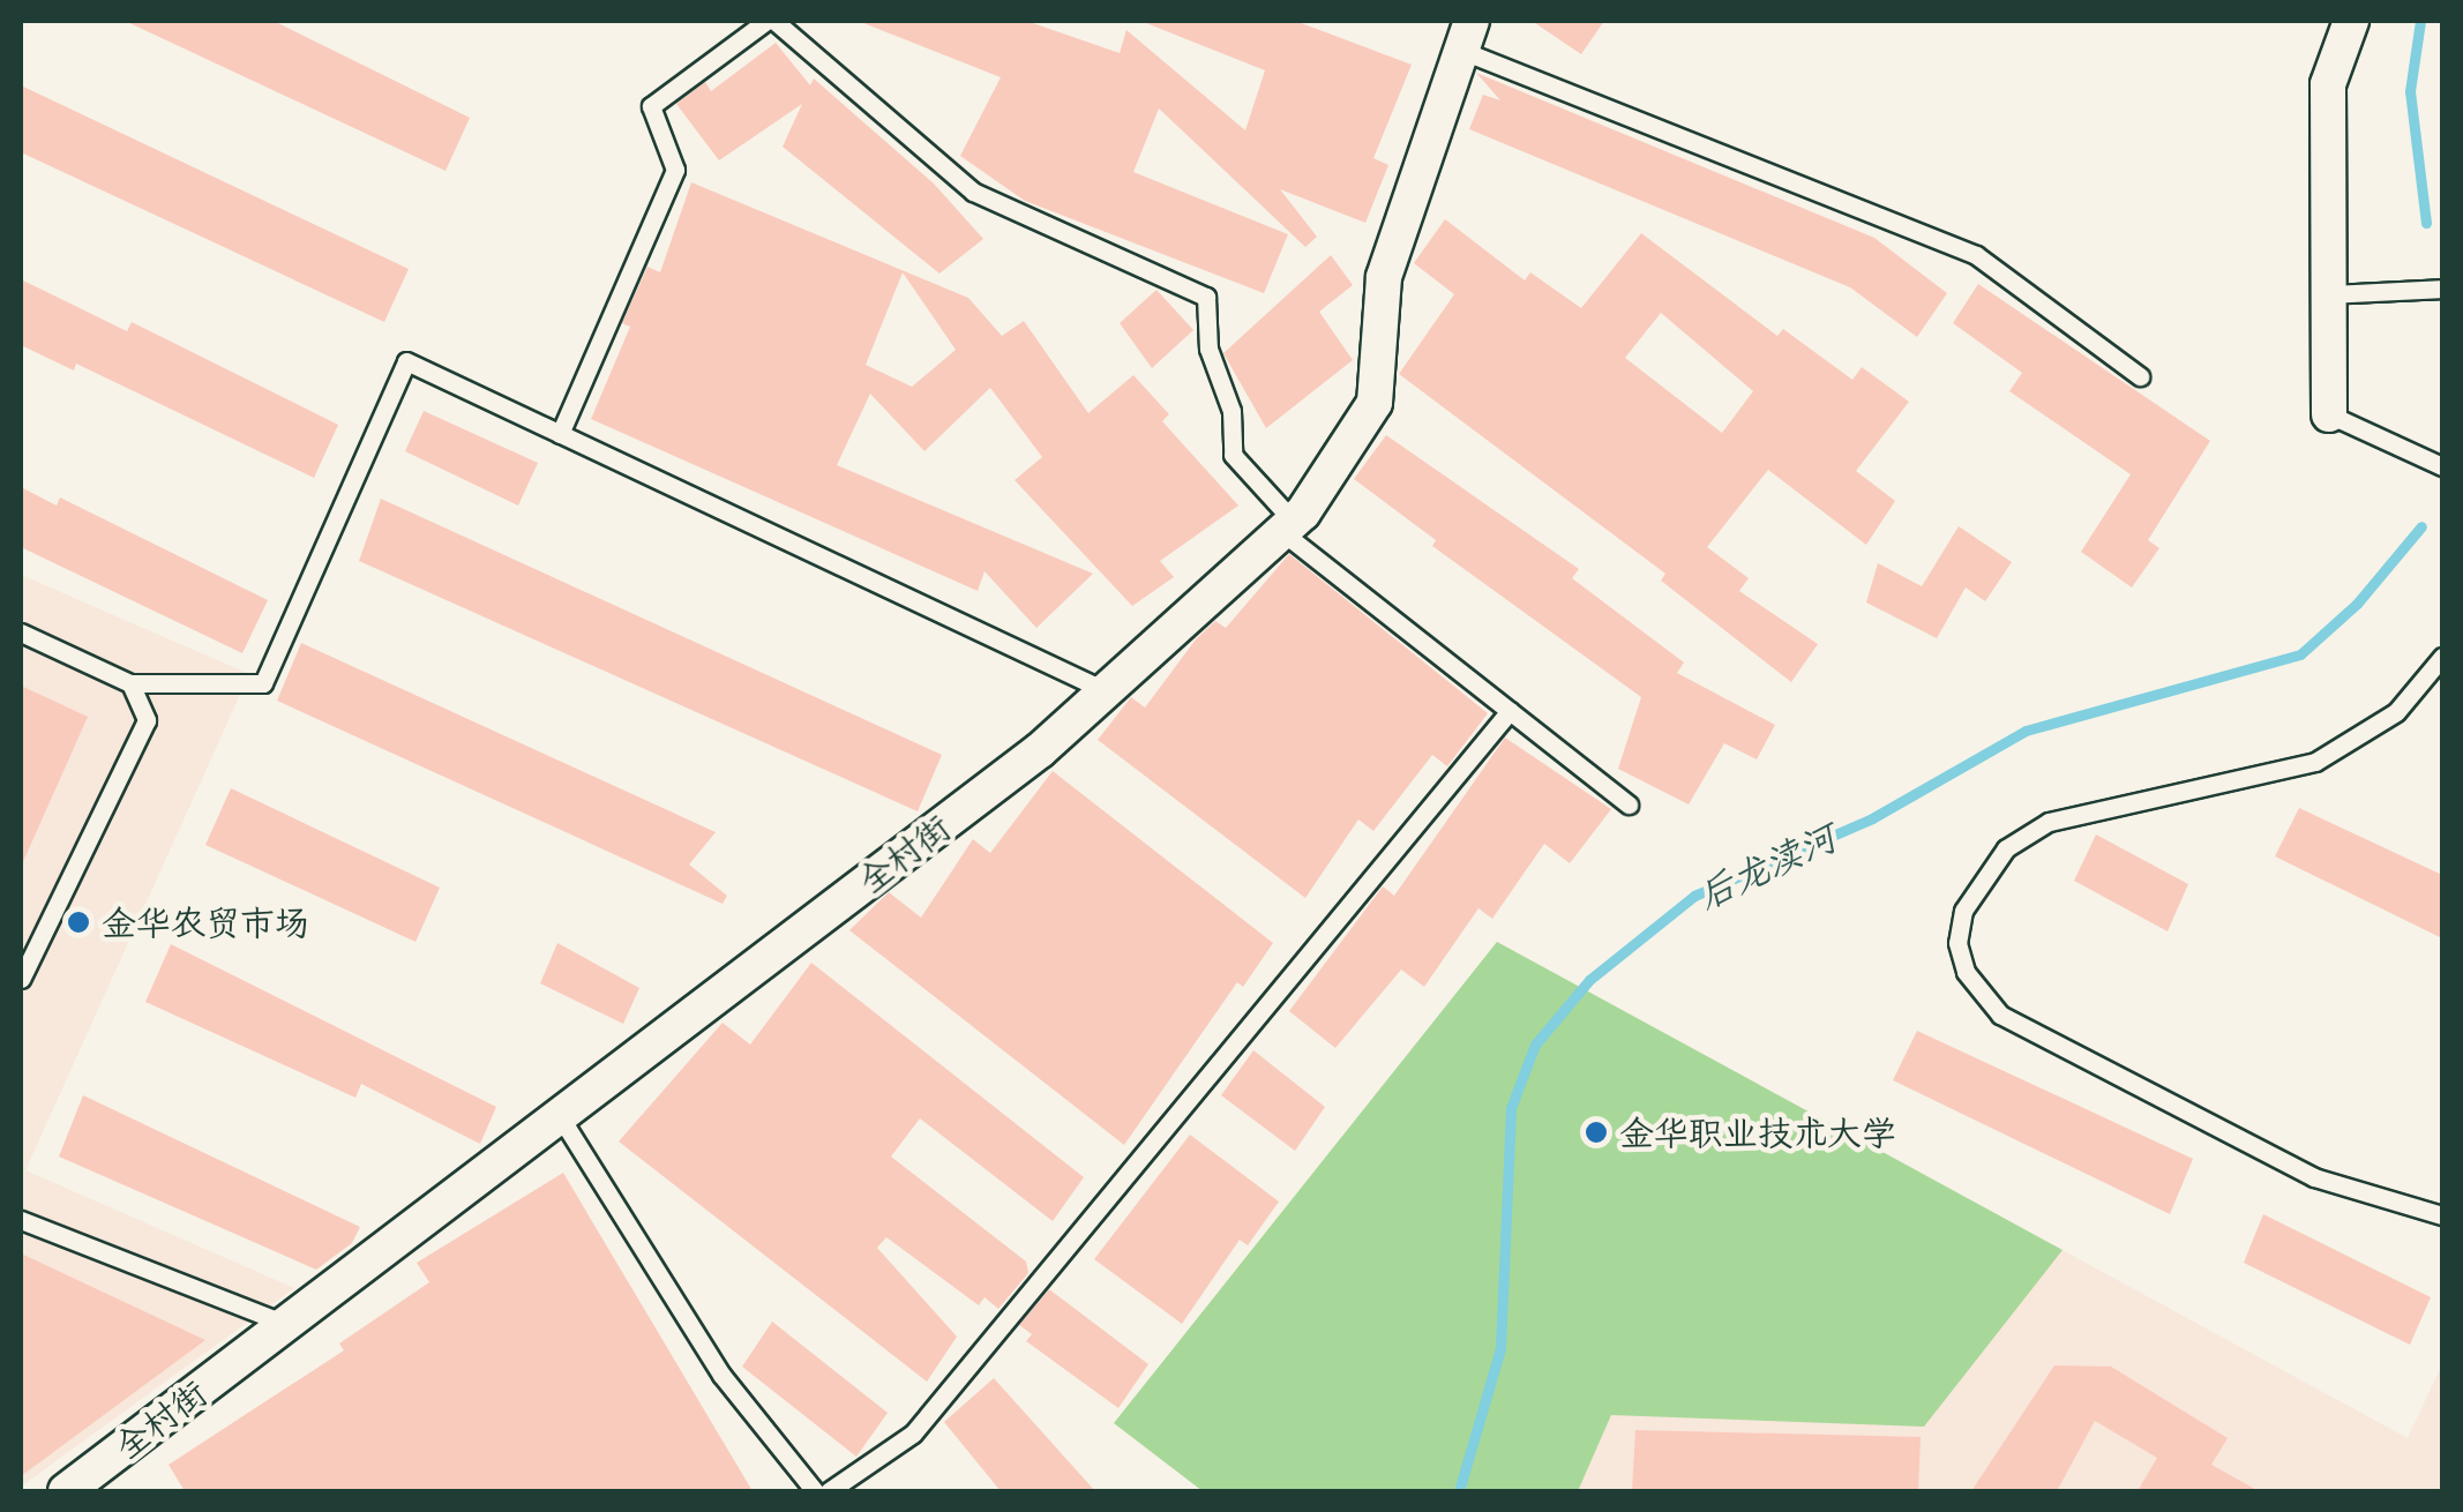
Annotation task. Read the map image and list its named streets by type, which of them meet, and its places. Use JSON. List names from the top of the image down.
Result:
{
  "streets": {
    "street": ["全村街"]
  },
  "water": ["后龙渎河"],
  "places": ["金华农贸市场", "金华职业技术大学"]
}
